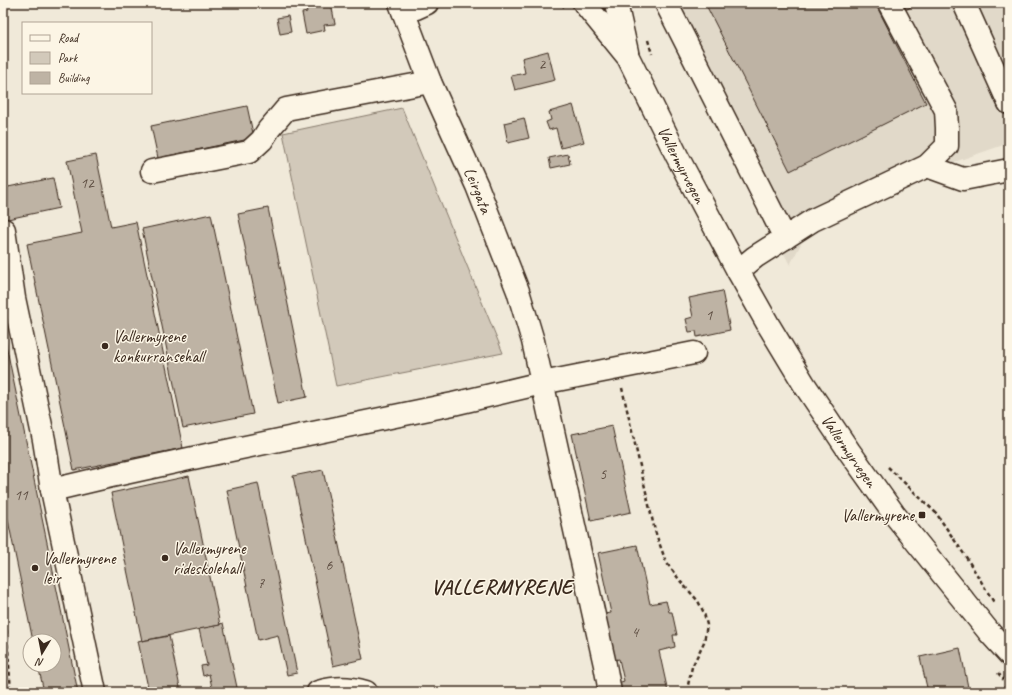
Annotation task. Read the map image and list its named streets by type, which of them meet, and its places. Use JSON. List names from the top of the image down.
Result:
{
  "streets": {
    "main road": ["Vallermyrvegen", "Leirgata"]
  },
  "districts": ["VALLERMYRENE"],
  "places": {
    "other": ["Vallermyrene konkurransehall", "Vallermyrene rideskolehall", "Vallermyrene leir"],
    "transit": ["Vallermyrene"]
  },
  "house_numbers": [
    "2",
    "12",
    "1",
    "5",
    "11",
    "6",
    "7",
    "4"
  ],
  "legend": ["Road", "Park", "Building"],
  "north": "bottom"
}
